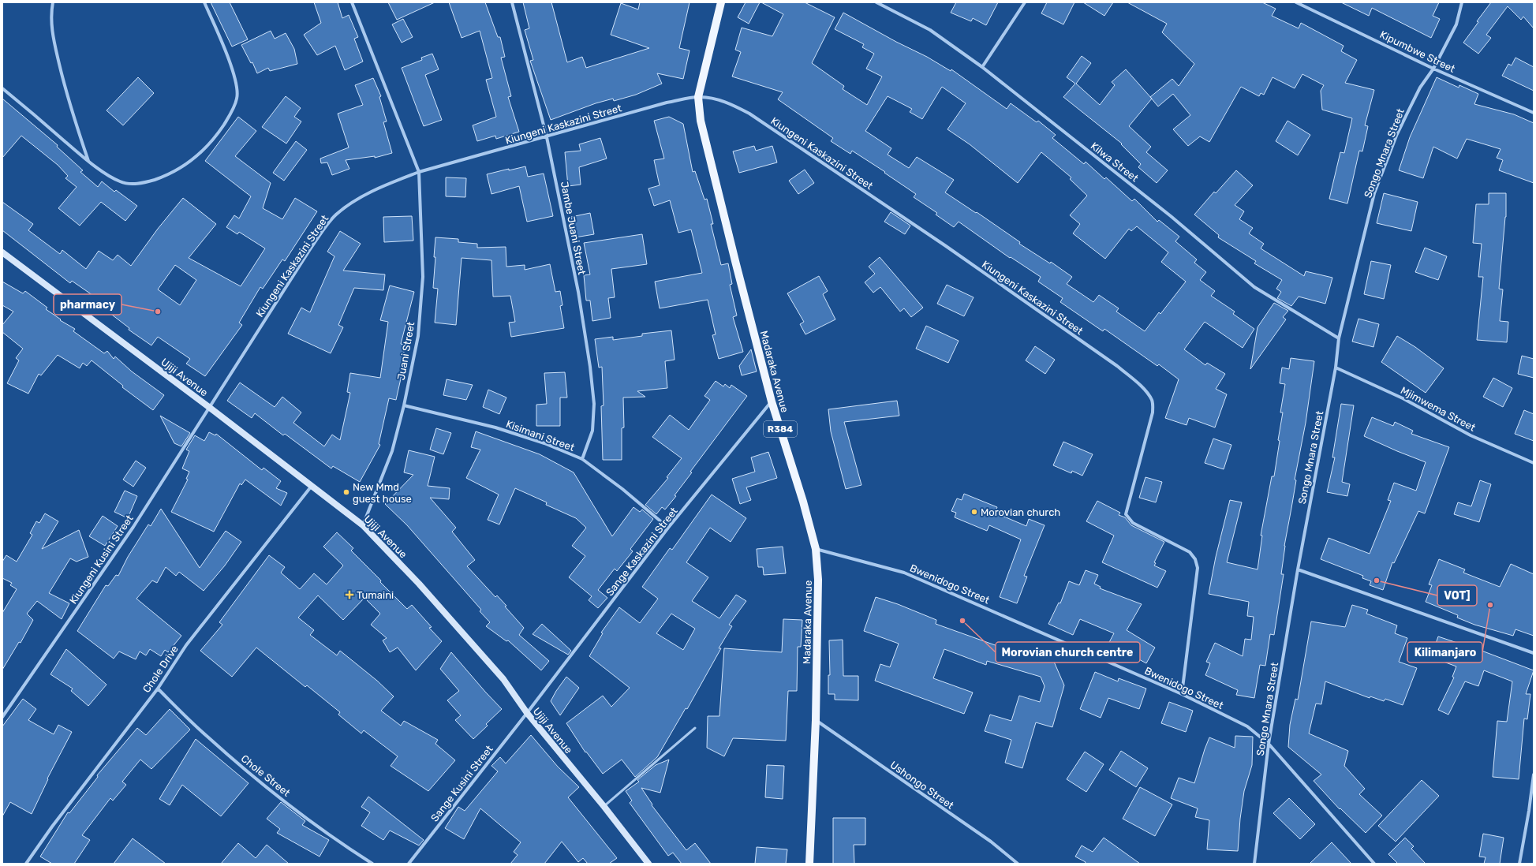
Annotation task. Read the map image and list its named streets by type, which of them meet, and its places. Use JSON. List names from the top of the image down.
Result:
{
  "streets": {
    "main road": ["Madaraka Avenue", "Ujiji Avenue", "R384"],
    "street": [
      "Kipumbwe Street",
      "Kiungeni Kaskazini Street",
      "Songo Mnara Street",
      "Kilwa Street",
      "Jambe Juani Street",
      "Juani Street",
      "Mjimwema Street",
      "Kisimani Street",
      "Sange Kaskazini Street",
      "Kiungeni Kusini Street",
      "Bwenidogo Street",
      "Chole Drive",
      "Chole Street",
      "Sange Kusini Street",
      "Ushongo Street"
    ]
  },
  "crossings": [
    ["Kipumbwe Street", "Songo Mnara Street"],
    ["Kiungeni Kaskazini Street", "Jambe Juani Street"],
    ["Kiungeni Kaskazini Street", "Juani Street"],
    ["Kiungeni Kaskazini Street", "Madaraka Avenue"],
    ["Kiungeni Kaskazini Street", "Ujiji Avenue"],
    ["Kiungeni Kaskazini Street", "Kiungeni Kusini Street"],
    ["Kiungeni Kaskazini Street", "Bwenidogo Street"],
    ["Songo Mnara Street", "Kilwa Street"],
    ["Songo Mnara Street", "Mjimwema Street"],
    ["Songo Mnara Street", "Bwenidogo Street"],
    ["Jambe Juani Street", "Kisimani Street"],
    ["Juani Street", "Ujiji Avenue"],
    ["Juani Street", "Kisimani Street"],
    ["Madaraka Avenue", "Sange Kaskazini Street"],
    ["Madaraka Avenue", "Bwenidogo Street"],
    ["Madaraka Avenue", "Ushongo Street"],
    ["Ujiji Avenue", "Sange Kaskazini Street"],
    ["Ujiji Avenue", "Kiungeni Kusini Street"],
    ["Ujiji Avenue", "Chole Drive"],
    ["Ujiji Avenue", "Sange Kusini Street"],
    ["Kisimani Street", "Sange Kaskazini Street"],
    ["Sange Kaskazini Street", "Sange Kusini Street"],
    ["Chole Drive", "Chole Street"]
  ],
  "places": {
    "other": [
      "pharmacy",
      "New Mmd guest house",
      "Morovian church",
      "VOT]",
      "Kilimanjaro",
      "Morovian church centre"
    ],
    "health": ["Tumaini"]
  }
}
